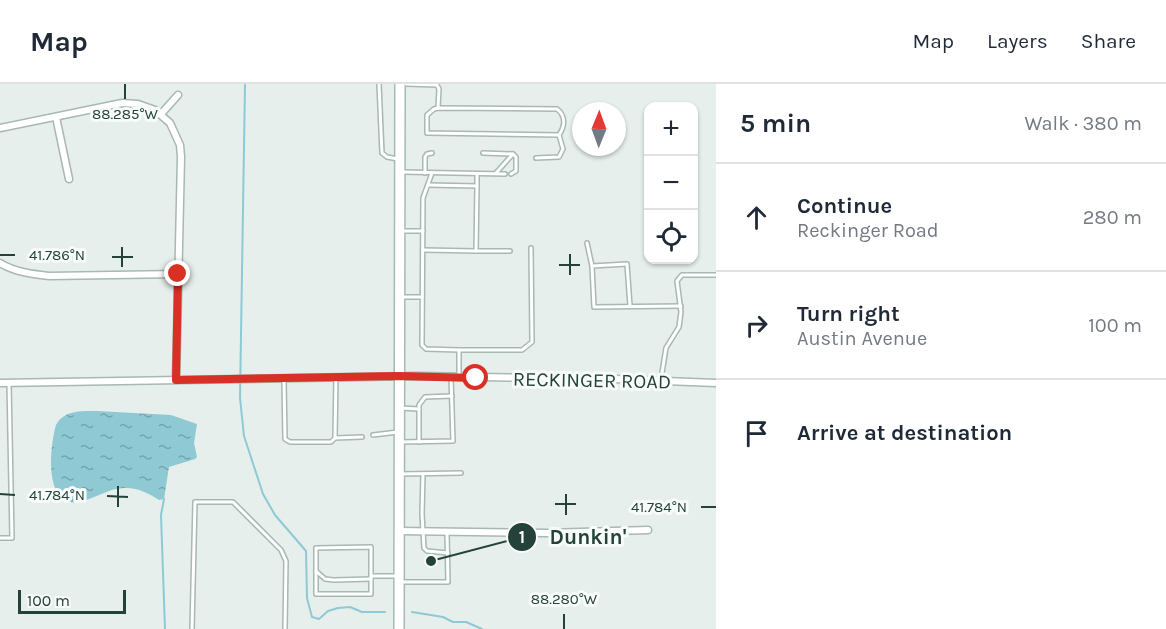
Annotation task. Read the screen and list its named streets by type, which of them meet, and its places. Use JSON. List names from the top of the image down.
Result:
{
  "streets": {
    "street": ["RECKINGER ROAD"]
  },
  "places": ["Dunkin'"],
  "scale_bar": "100 m",
  "north": "top",
  "page": {
    "header": "Map",
    "nav": ["Map", "Layers", "Share"],
    "heading": ["5 min", "Walk · 380 m"],
    "map_buttons": ["+", "−"],
    "list": [
      ["Continue", "Reckinger Road", "280 m"],
      ["Turn right", "Austin Avenue", "100 m"],
      "Arrive at destination"
    ],
    "scale": "100 m"
  },
  "coordinates": [
    "88.285°W",
    "41.786°N",
    "41.784°N",
    "88.280°W"
  ]
}
